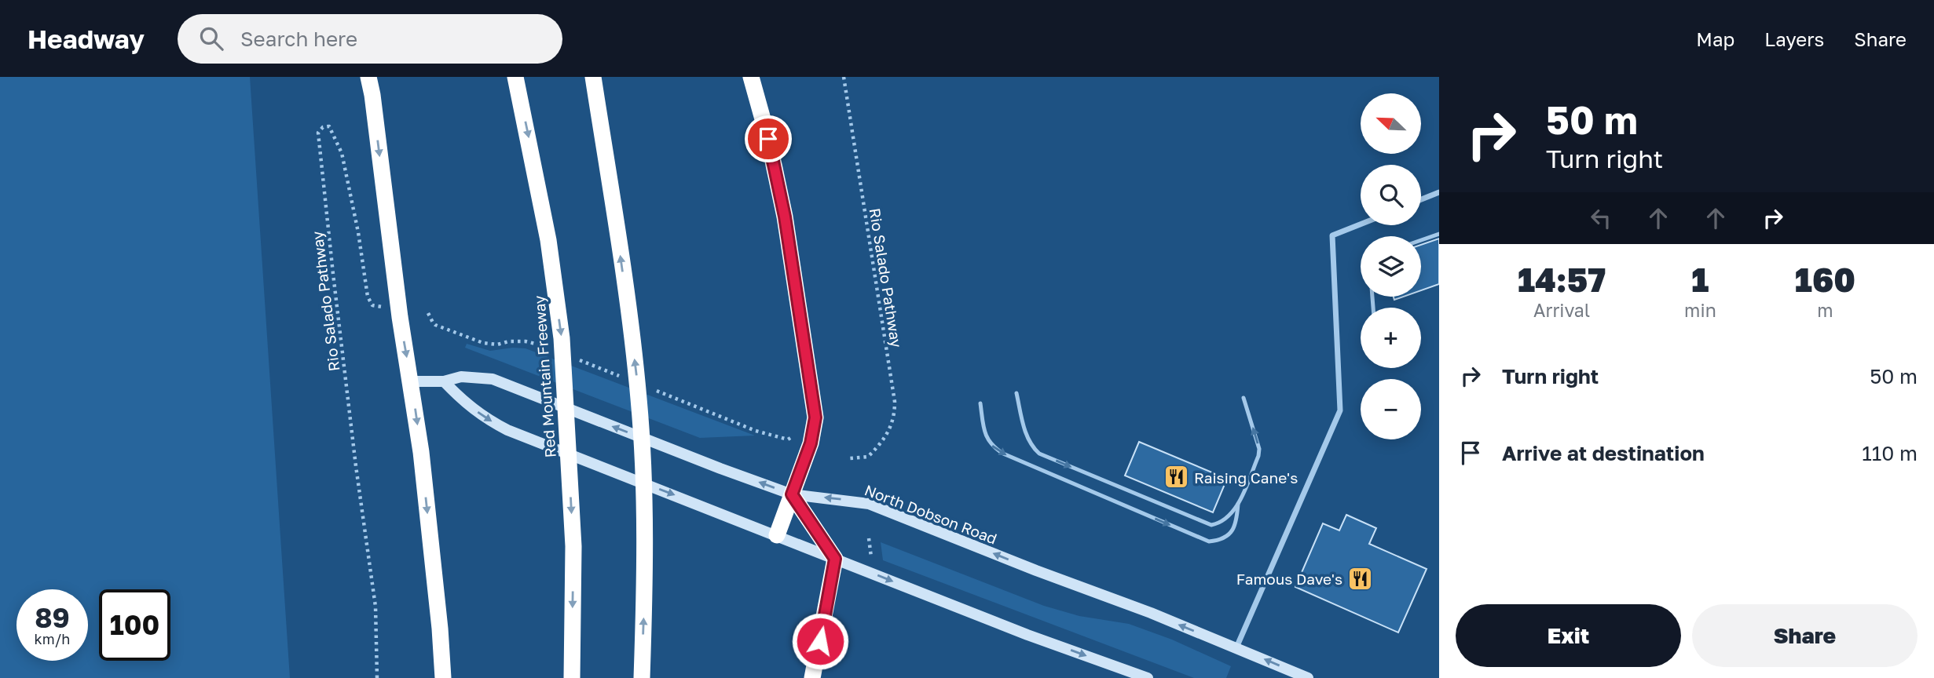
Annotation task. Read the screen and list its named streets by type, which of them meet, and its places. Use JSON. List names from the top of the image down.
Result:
{
  "streets": {
    "highway": ["Red Mountain Freeway"],
    "main road": ["North Dobson Road"],
    "path": ["Rio Salado Pathway"]
  },
  "places": {
    "restaurant": ["Raising Cane's", "Famous Dave's"]
  },
  "north": "top left",
  "page": {
    "header": "Headway",
    "search": "Search here",
    "nav": ["Map", "Layers", "Share"],
    "turn": ["50 m", "Turn right"],
    "map_buttons": ["+", "−"],
    "eta": [
      "14:57",
      "Arrival",
      "1",
      "min",
      "160",
      "m"
    ],
    "list": [
      {
        "name": "Turn right",
        "value": "50 m"
      },
      {
        "name": "Arrive at destination",
        "value": "110 m"
      }
    ],
    "speed": "89 km/h",
    "limit": "100",
    "buttons": ["Exit", "Share"]
  }
}
